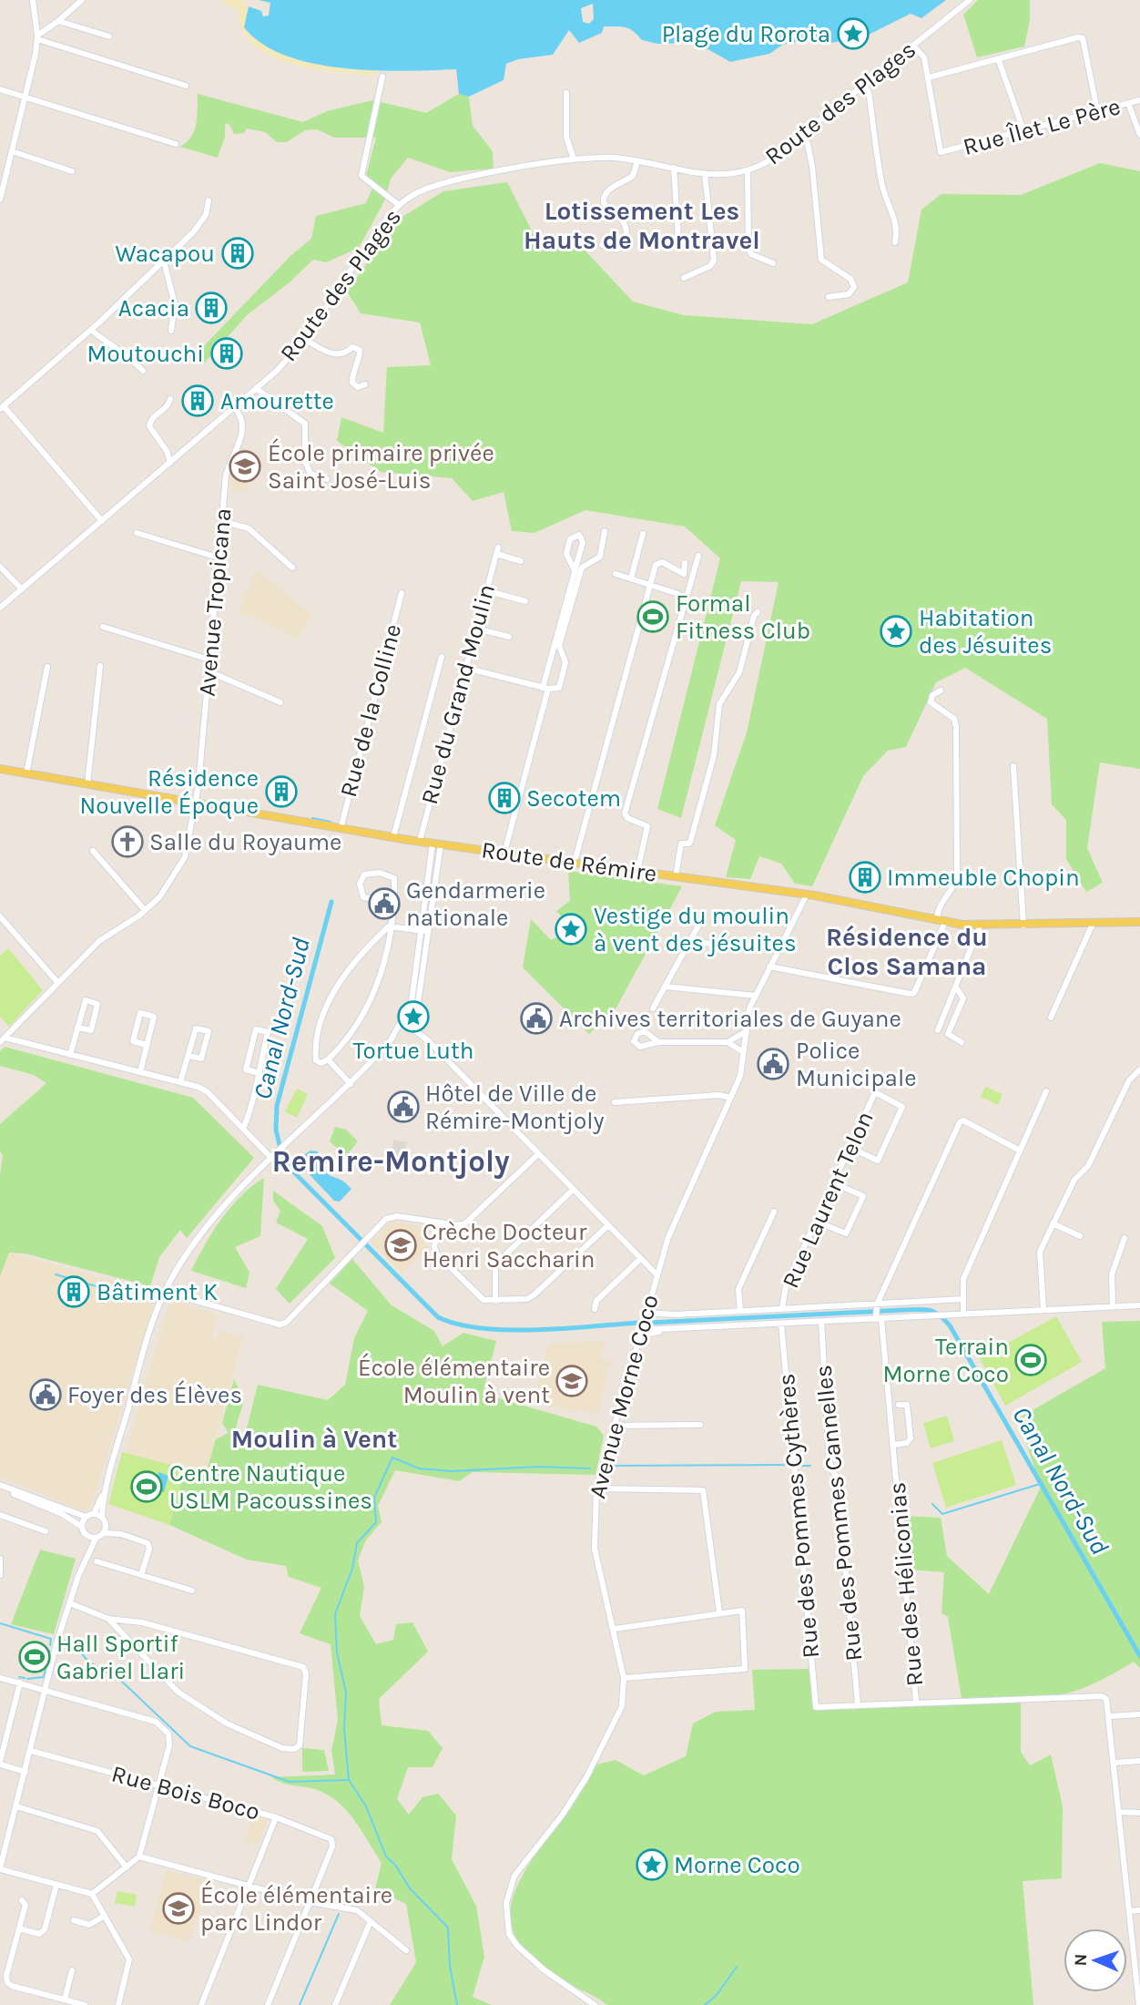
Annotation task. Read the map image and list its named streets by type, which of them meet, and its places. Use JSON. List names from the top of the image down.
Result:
{
  "streets": {
    "main road": ["Route de Rémire"],
    "street": [
      "Route des Plages",
      "Rue Îlet Le Père",
      "Avenue Tropicana",
      "Rue du Grand Moulin",
      "Rue de la Colline",
      "Rue Laurent Telon",
      "Avenue Morne Coco",
      "Rue des Pommes Cannelles",
      "Rue des Pommes Cythères",
      "Rue des Héliconias",
      "Rue Bois Boco"
    ]
  },
  "crossings": [
    ["Route des Plages", "Rue Îlet Le Père"],
    ["Route des Plages", "Avenue Tropicana"],
    ["Avenue Tropicana", "Route de Rémire"],
    ["Rue du Grand Moulin", "Route de Rémire"],
    ["Rue de la Colline", "Route de Rémire"],
    ["Route de Rémire", "Avenue Morne Coco"],
    ["Rue des Pommes Cannelles", "Rue des Pommes Cythères"]
  ],
  "districts": [
    "Lotissement Les Hauts de Montravel",
    "Résidence du Clos Samana",
    "Remire-Montjoly",
    "Moulin à Vent"
  ],
  "water": ["Canal Nord-Sud"],
  "places": {
    "place": [
      "Plage du Rorota",
      "Habitation des Jésuites",
      "Vestige du moulin à vent des jésuites",
      "Tortue Luth",
      "Morne Coco"
    ],
    "building": [
      "Wacapou",
      "Acacia",
      "Moutouchi",
      "Amourette",
      "Résidence Nouvelle Époque",
      "Secotem",
      "Immeuble Chopin",
      "Bâtiment K"
    ],
    "school or university": [
      "École primaire privée Saint José-Luis",
      "Crèche Docteur Henri Saccharin",
      "École élémentaire Moulin à vent",
      "École élémentaire parc Lindor"
    ],
    "sports": [
      "Formal Fitness Club",
      "Terrain Morne Coco",
      "Centre Nautique USLM Pacoussines",
      "Hall Sportif Gabriel Llari"
    ],
    "church": ["Salle du Royaume"],
    "public building": [
      "Gendarmerie nationale",
      "Archives territoriales de Guyane",
      "Police Municipale",
      "Hôtel de Ville de Rémire-Montjoly",
      "Foyer des Élèves"
    ]
  },
  "north": "left"
}
